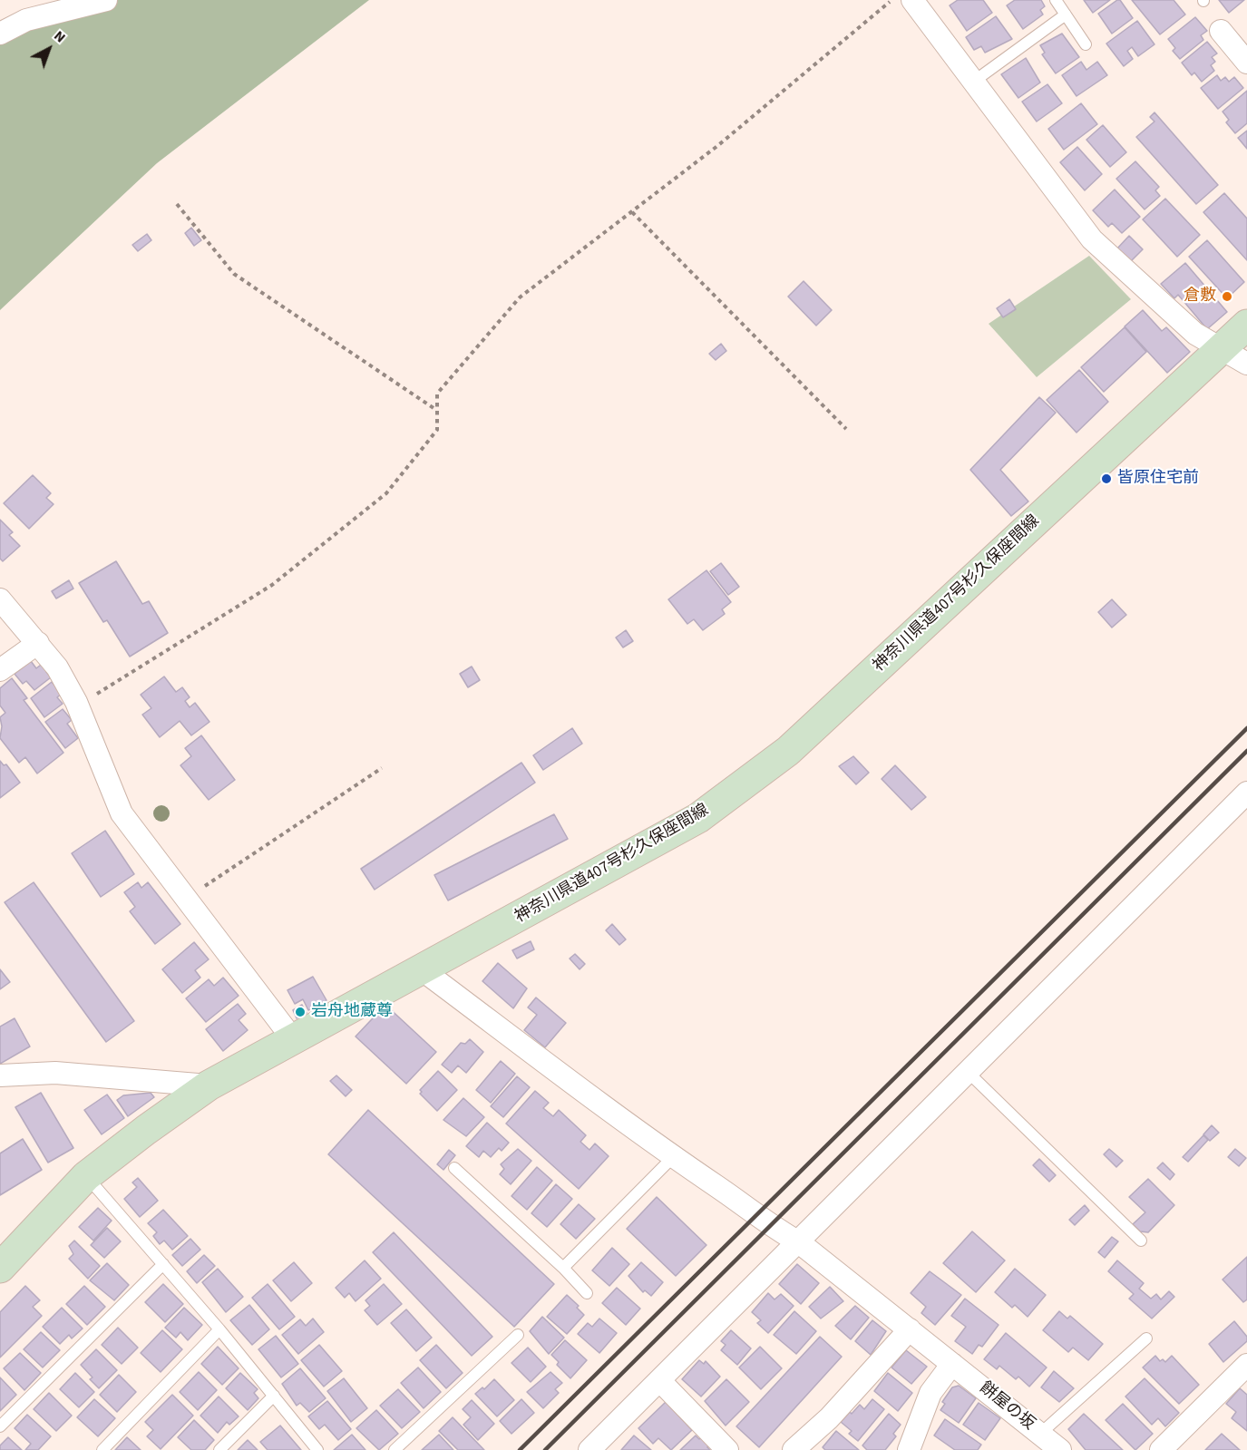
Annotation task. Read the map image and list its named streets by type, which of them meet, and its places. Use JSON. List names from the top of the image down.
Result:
{
  "streets": {
    "main road": ["神奈川県道407号杉久保座間線"],
    "street": ["餅屋の坂"]
  },
  "crossings": [
    ["神奈川県道407号杉久保座間線", "餅屋の坂"]
  ],
  "places": ["倉敷", "皆原住宅前", "岩舟地蔵尊"],
  "north": "top right"
}
